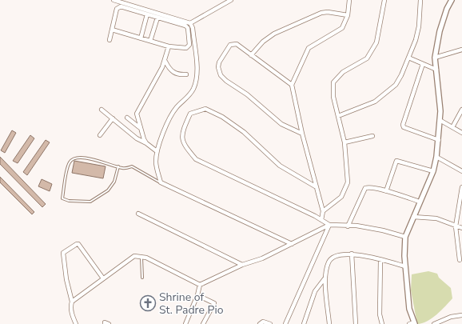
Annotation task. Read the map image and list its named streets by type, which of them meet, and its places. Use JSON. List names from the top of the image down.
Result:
{
  "places": {
    "church": ["Shrine of St. Padre Pio"]
  }
}
